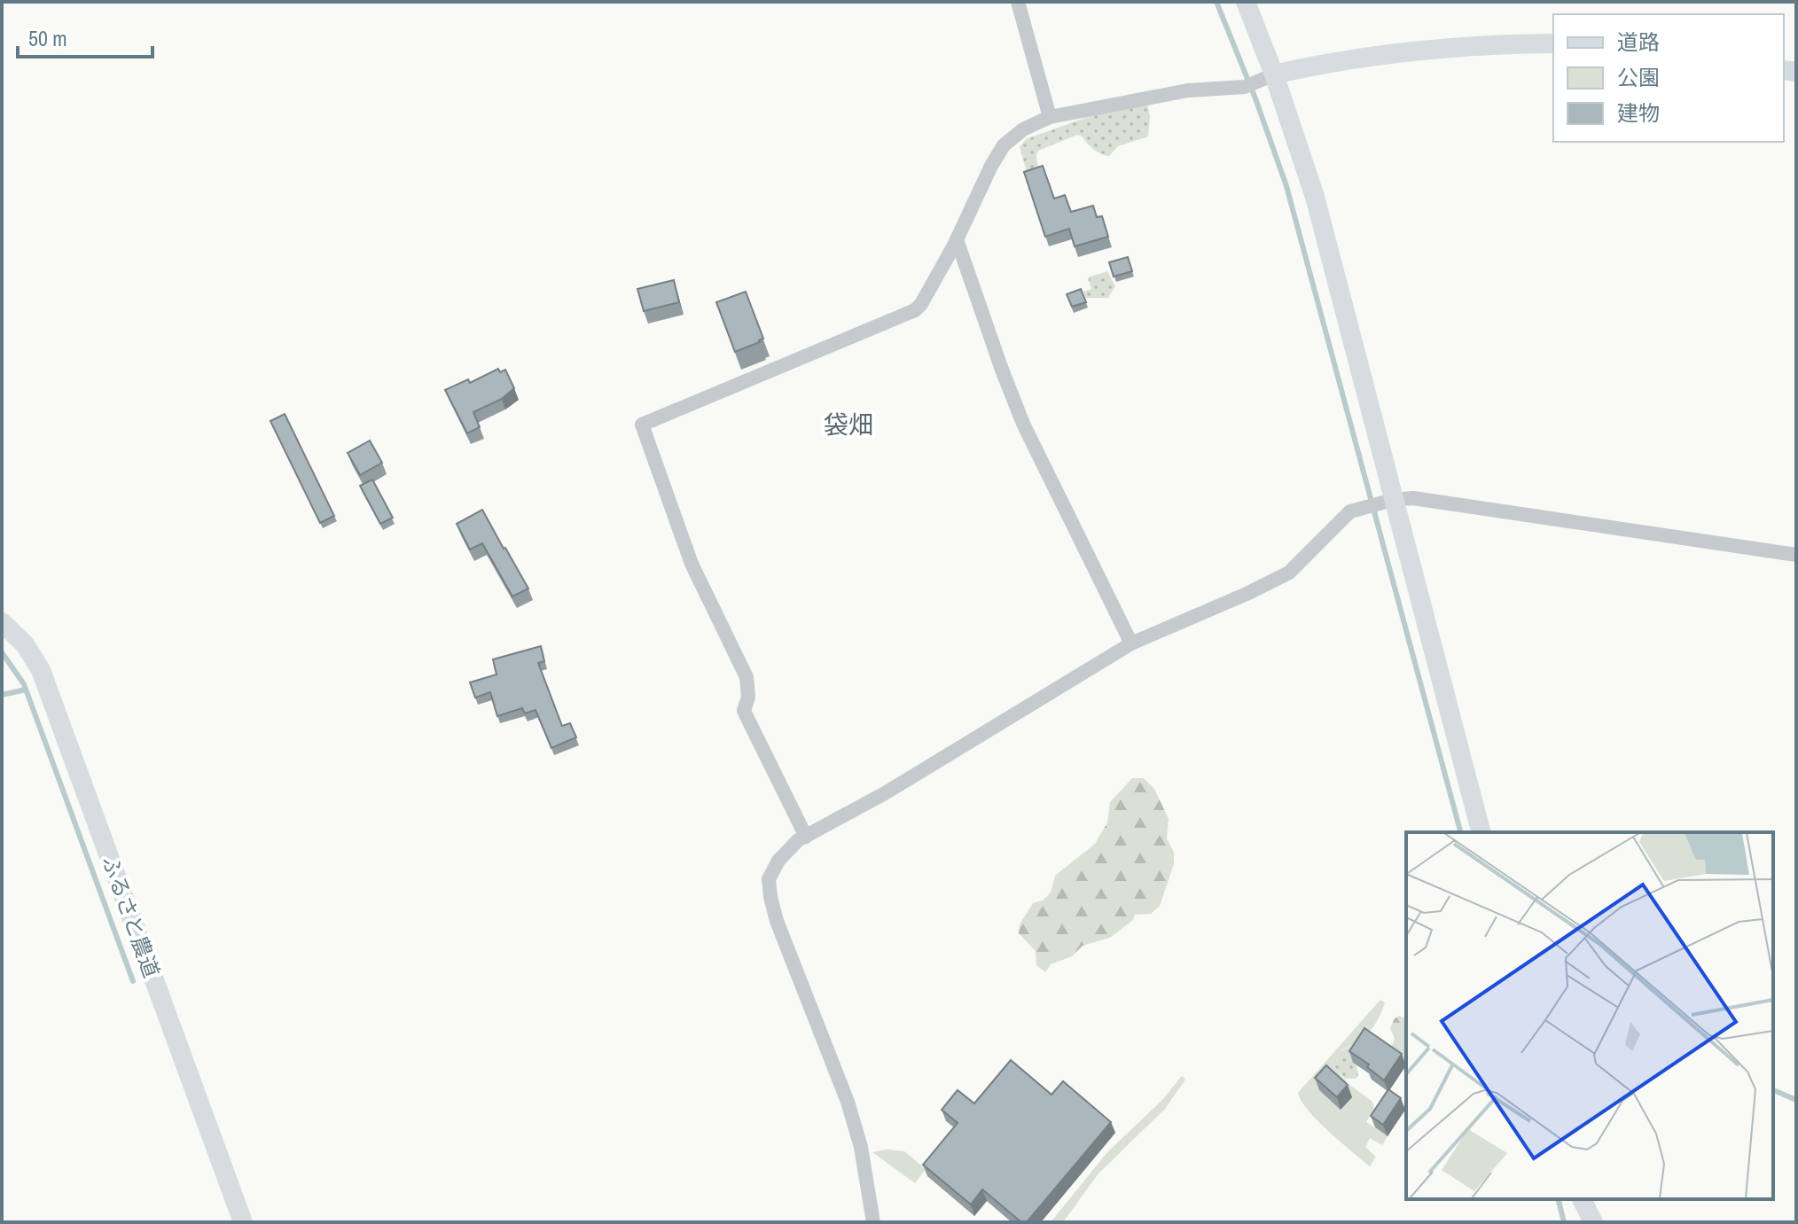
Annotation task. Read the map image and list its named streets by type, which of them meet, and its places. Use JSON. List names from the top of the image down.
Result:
{
  "streets": {
    "street": ["ふるさと農道"]
  },
  "districts": ["袋畑"],
  "legend": ["道路", "公園", "建物"],
  "scale_bar": "50 m"
}
